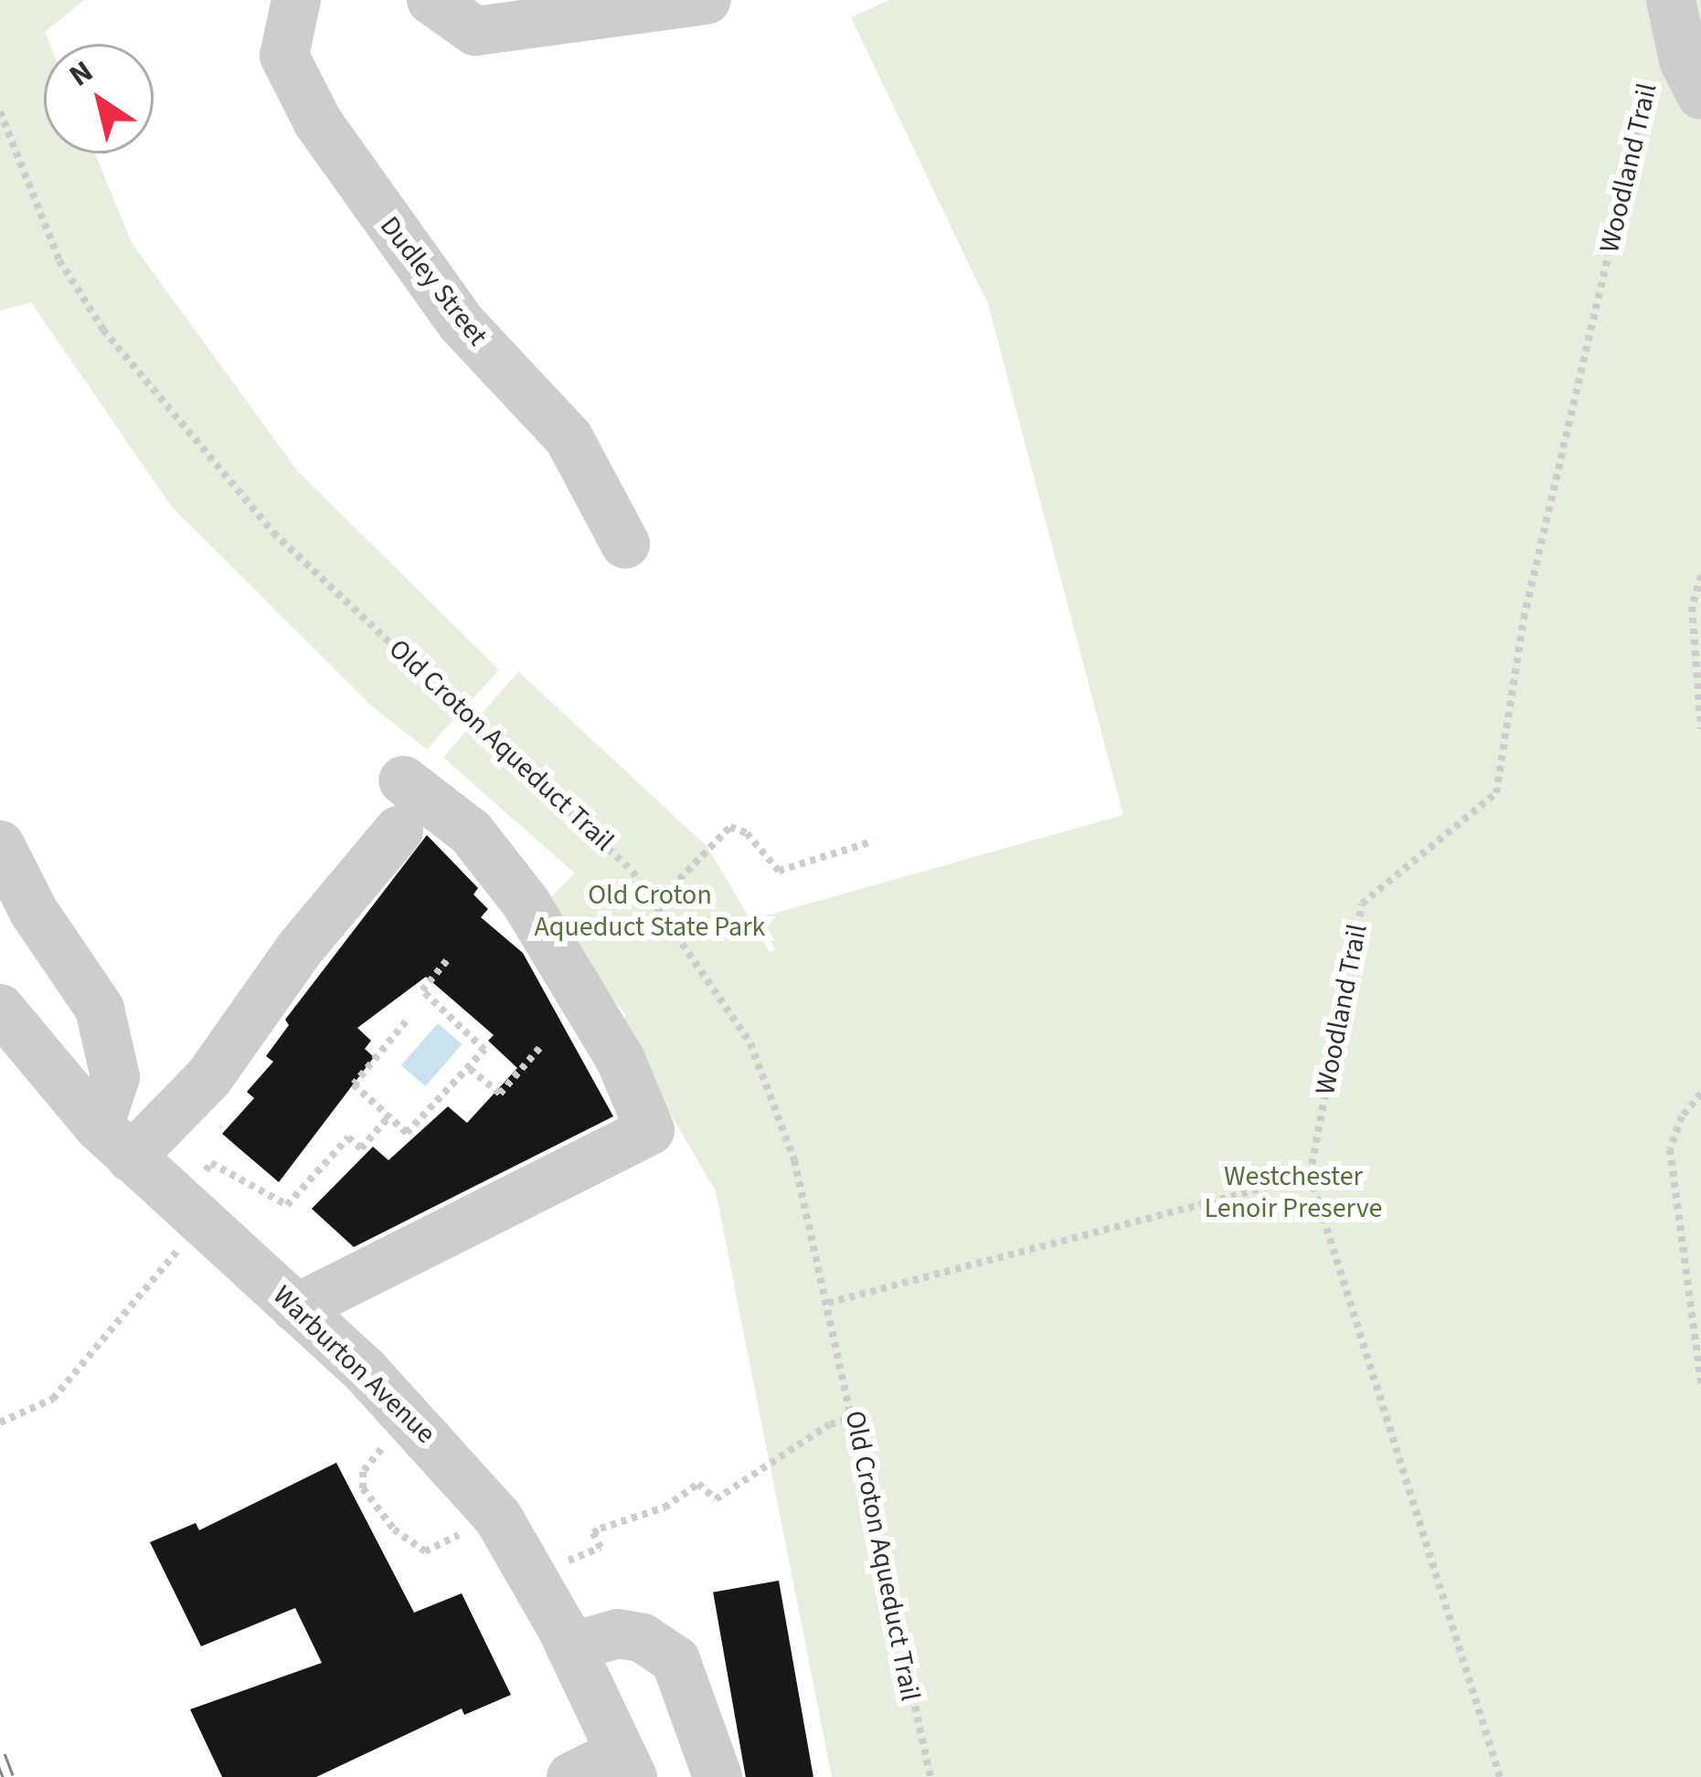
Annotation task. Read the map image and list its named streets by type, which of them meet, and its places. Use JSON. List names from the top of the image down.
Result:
{
  "streets": {
    "street": ["Dudley Street", "Warburton Avenue"],
    "path": ["Woodland Trail", "Old Croton Aqueduct Trail"]
  },
  "parks": ["Old Croton Aqueduct State Park", "Westchester Lenoir Preserve"],
  "north": "top left"
}
